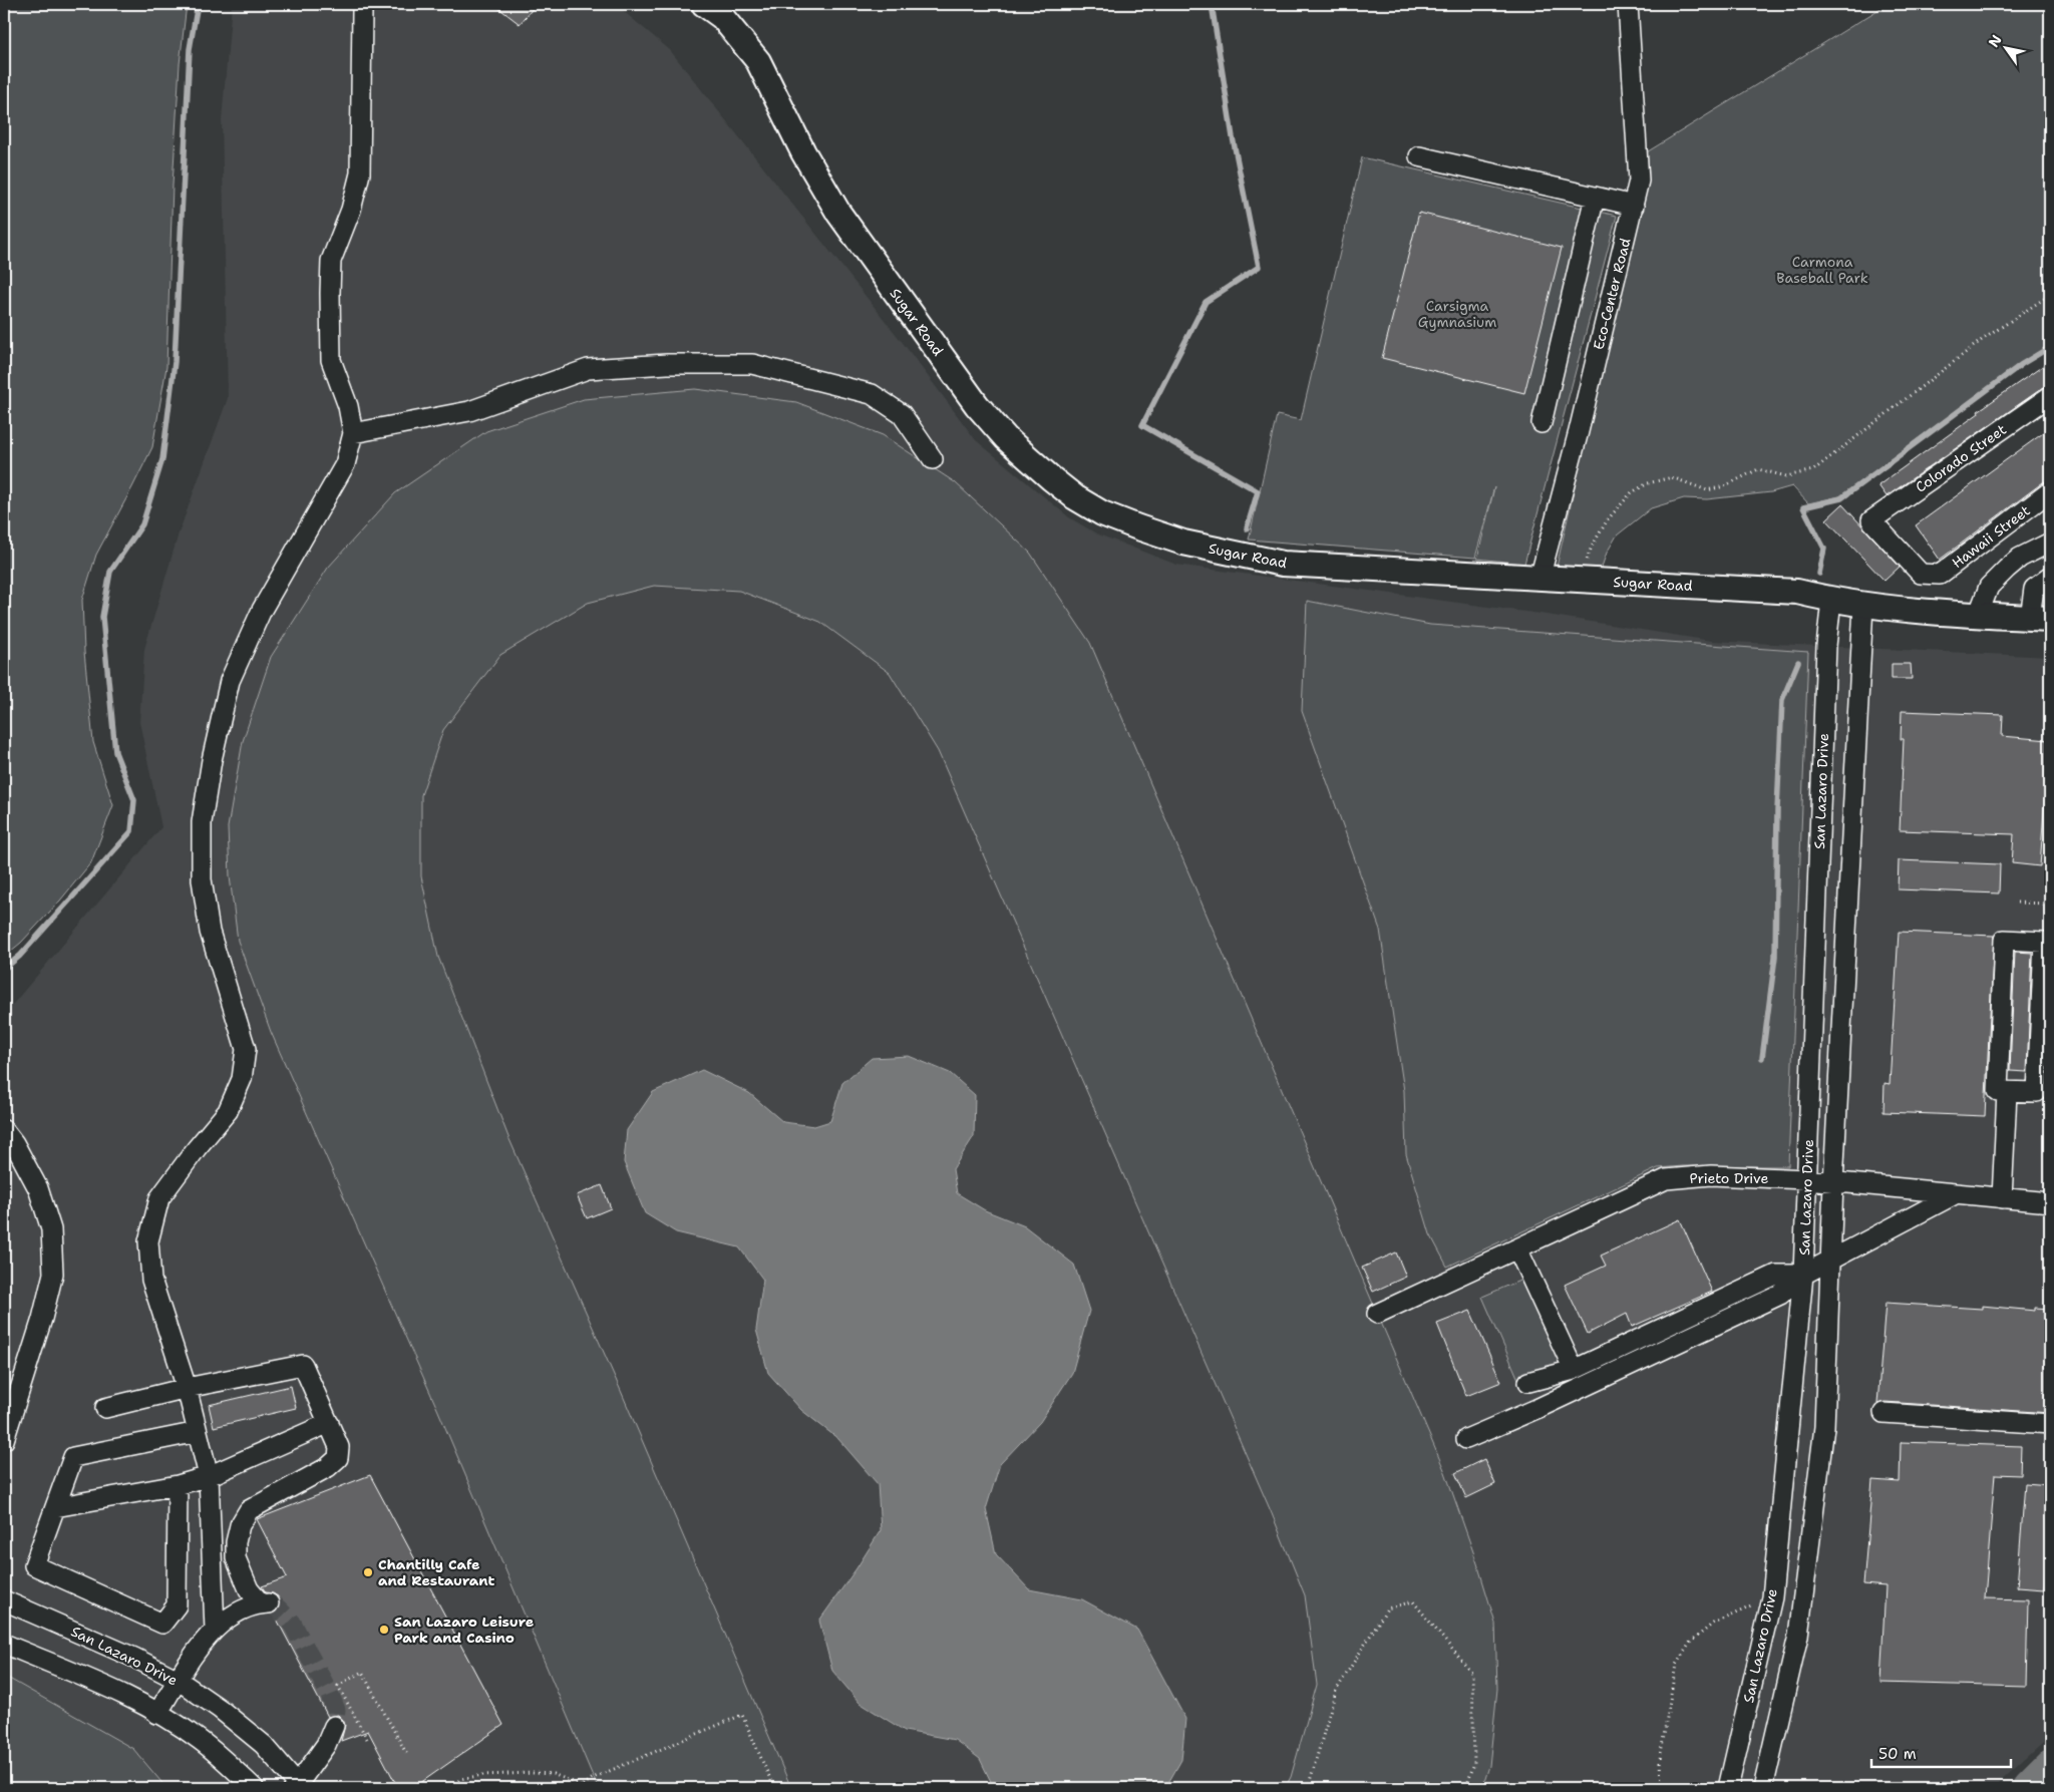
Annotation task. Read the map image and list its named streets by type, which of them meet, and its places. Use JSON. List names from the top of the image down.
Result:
{
  "streets": {
    "main road": ["Sugar Road"],
    "street": [
      "Eco-Center Road",
      "Colorado Street",
      "Hawaii Street",
      "San Lazaro Drive",
      "Prieto Drive"
    ]
  },
  "crossings": [
    ["Eco-Center Road", "Sugar Road"],
    ["Sugar Road", "San Lazaro Drive"],
    ["Colorado Street", "Hawaii Street"],
    ["San Lazaro Drive", "Prieto Drive"]
  ],
  "parks": ["Carmona Baseball Park", "Carsigma Gymnasium"],
  "places": ["Chantilly Cafe and Restaurant", "San Lazaro Leisure Park and Casino"],
  "scale_bar": "50 m",
  "north": "top left"
}
